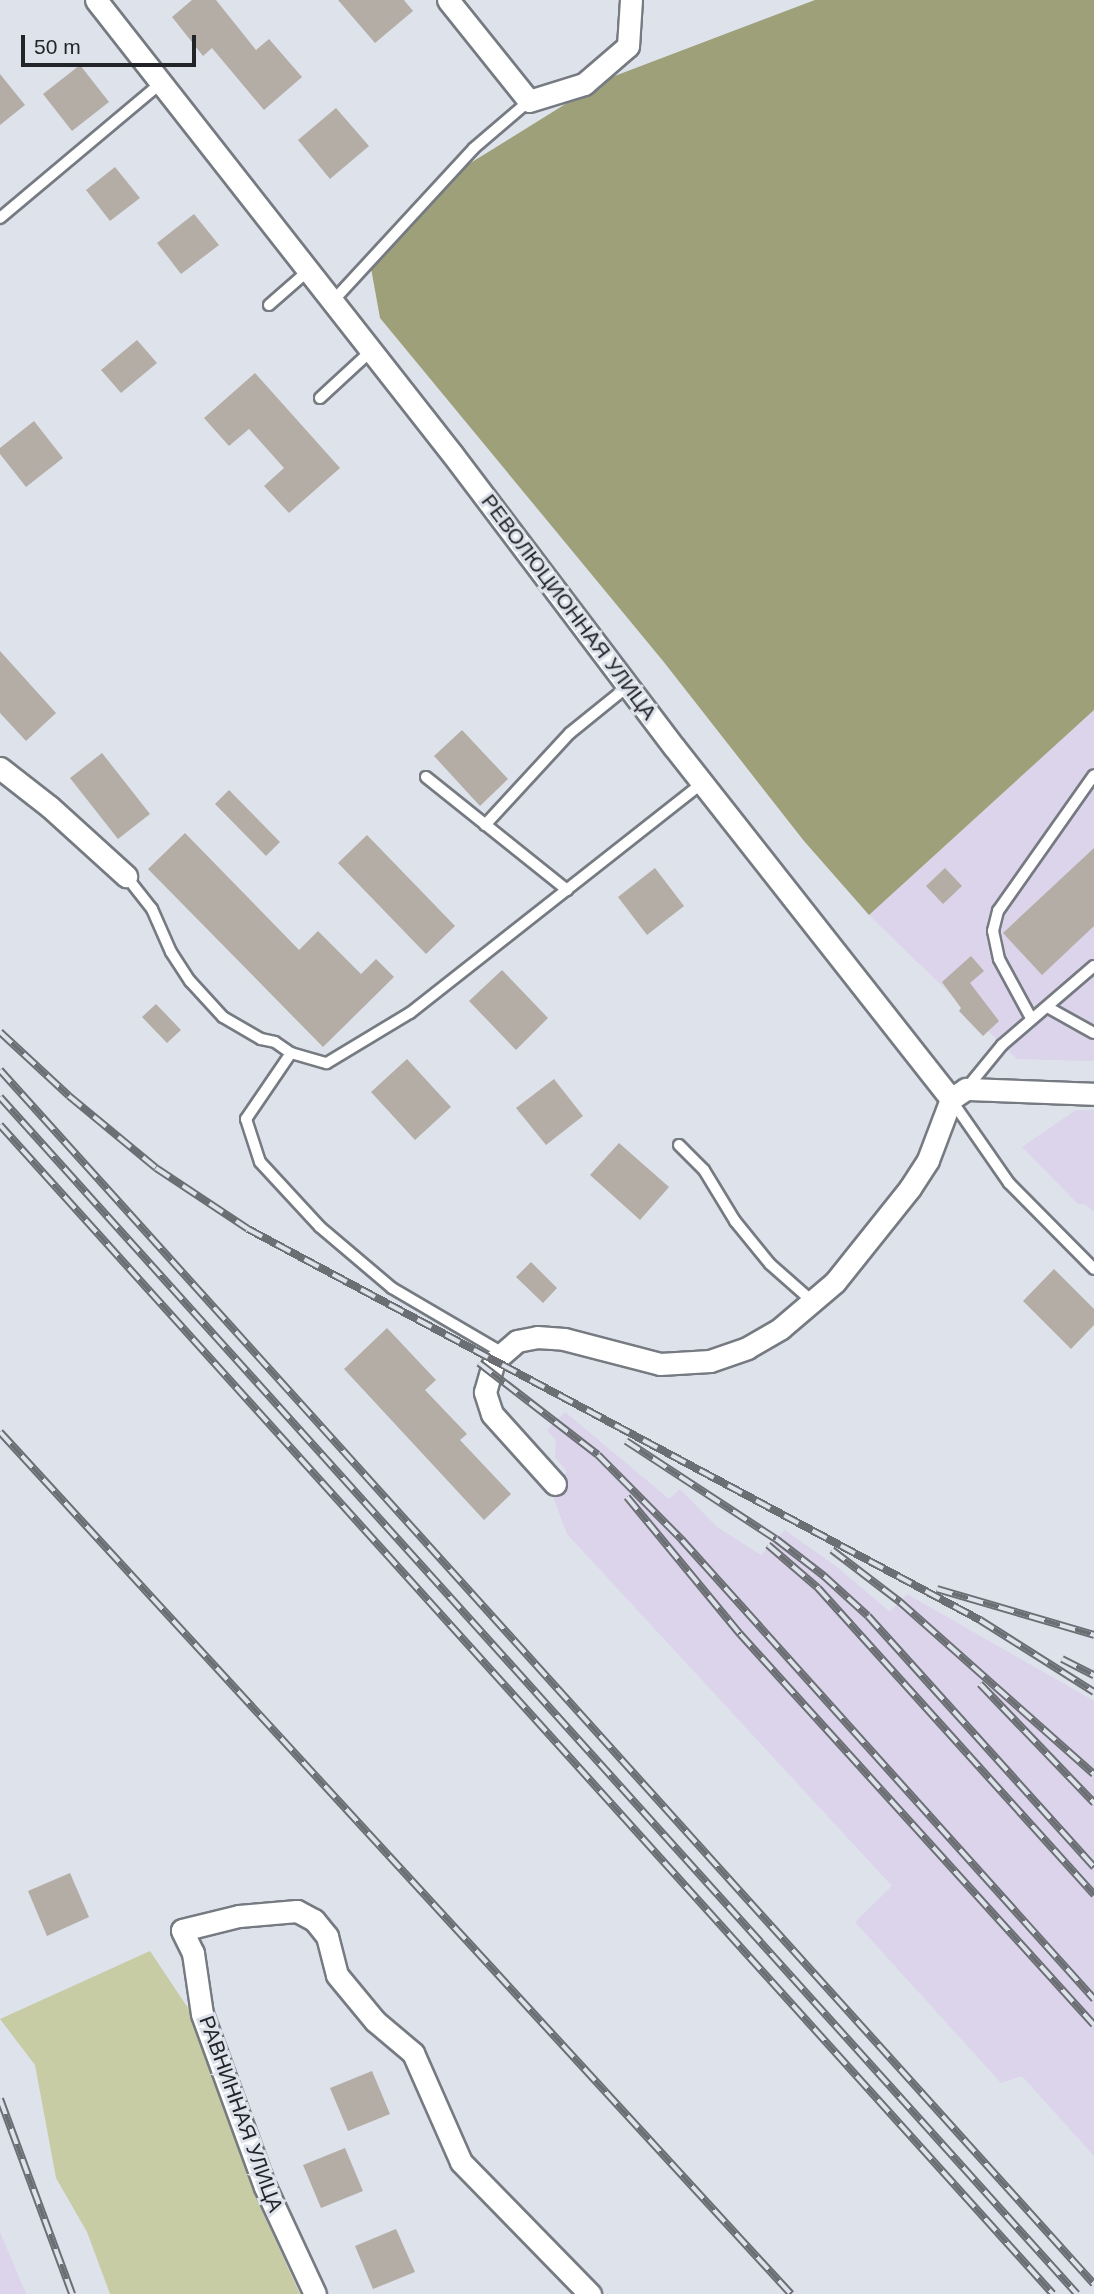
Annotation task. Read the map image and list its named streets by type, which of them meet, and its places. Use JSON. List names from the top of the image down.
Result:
{
  "streets": {
    "street": ["РЕВОЛЮЦИОННАЯ УЛИЦА", "РАВНИННАЯ УЛИЦА"]
  },
  "scale_bar": "50 m"
}
